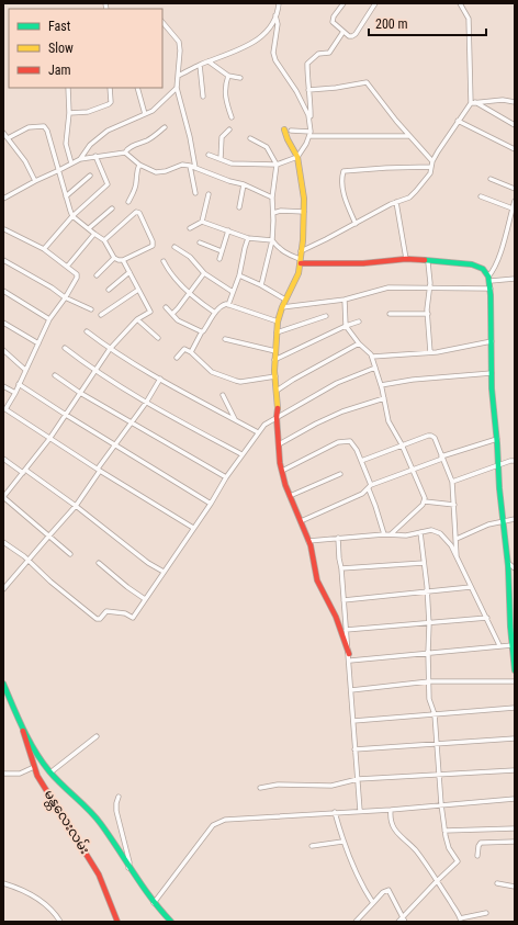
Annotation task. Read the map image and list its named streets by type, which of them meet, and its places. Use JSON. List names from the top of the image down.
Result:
{
  "streets": {
    "street": ["မန္တလေးလမ်း"]
  },
  "legend": ["Fast", "Slow", "Jam"],
  "scale_bar": "200 m"
}
